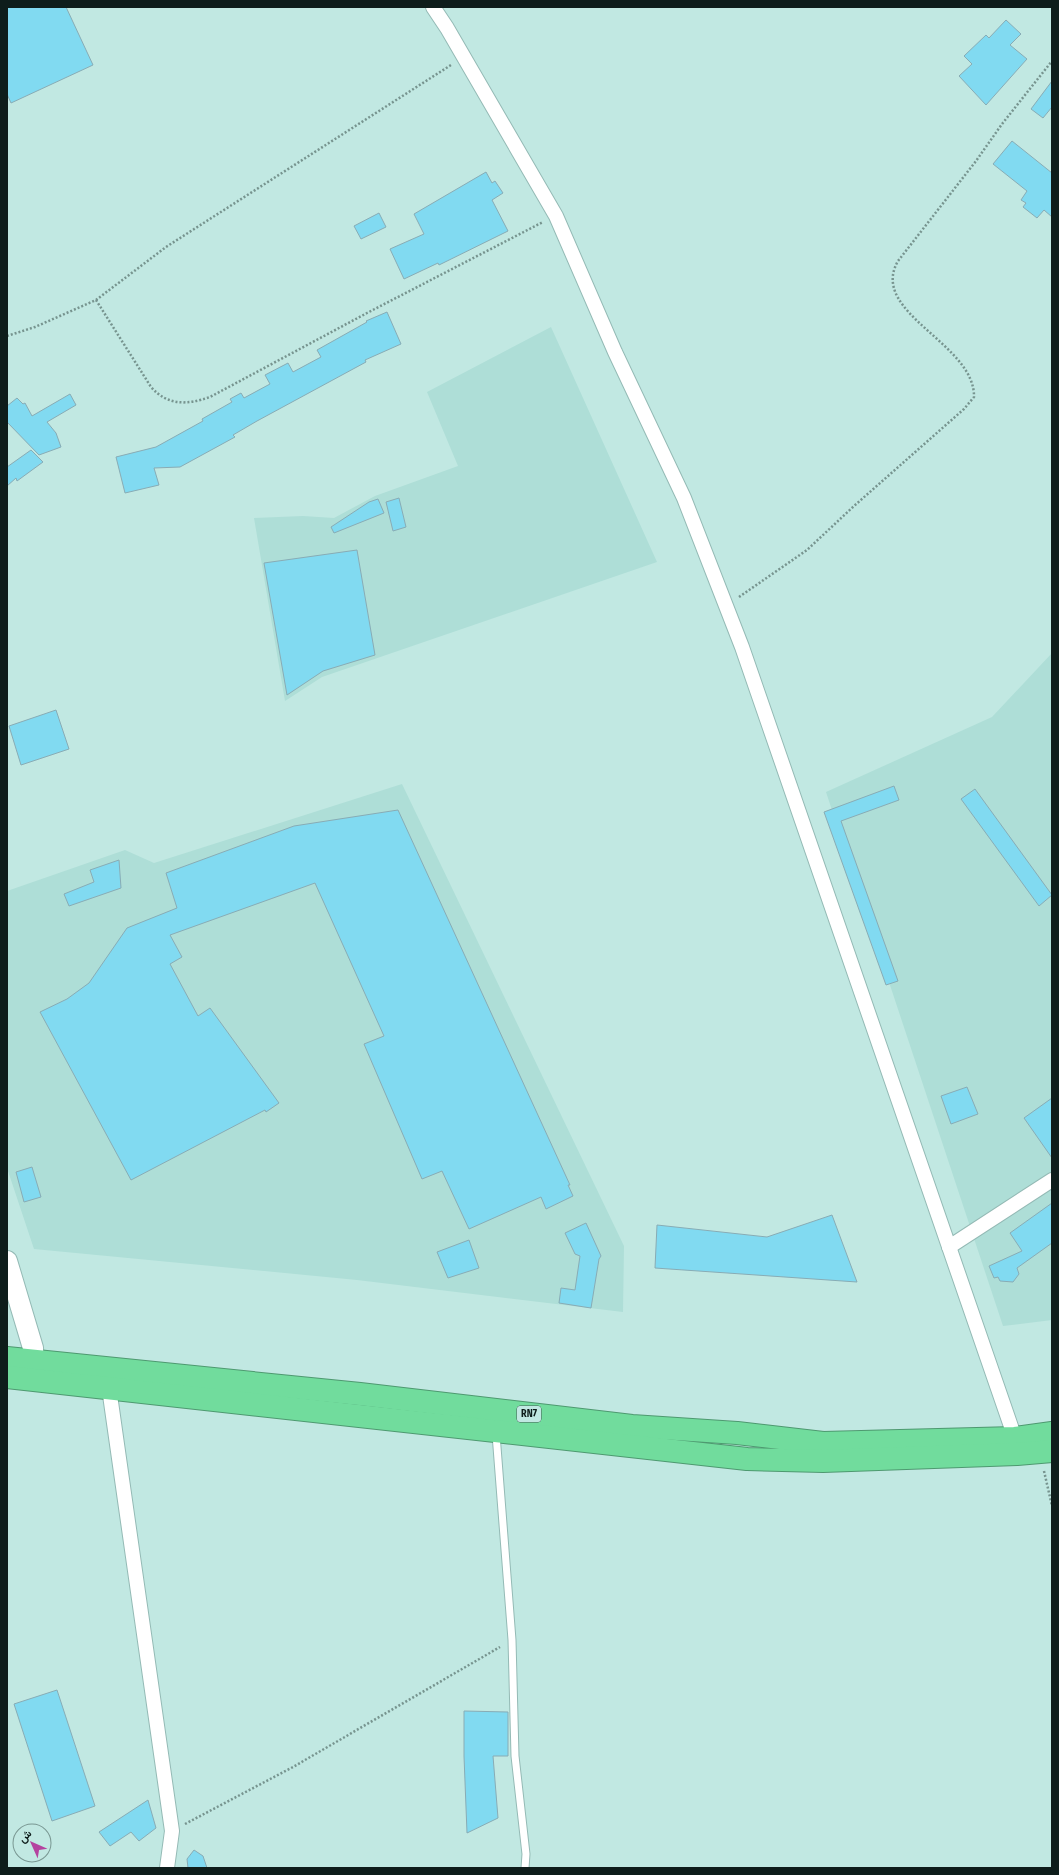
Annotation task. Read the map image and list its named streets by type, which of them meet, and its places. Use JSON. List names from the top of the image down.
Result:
{
  "streets": {
    "highway": ["RN7"]
  },
  "north": "top left"
}
